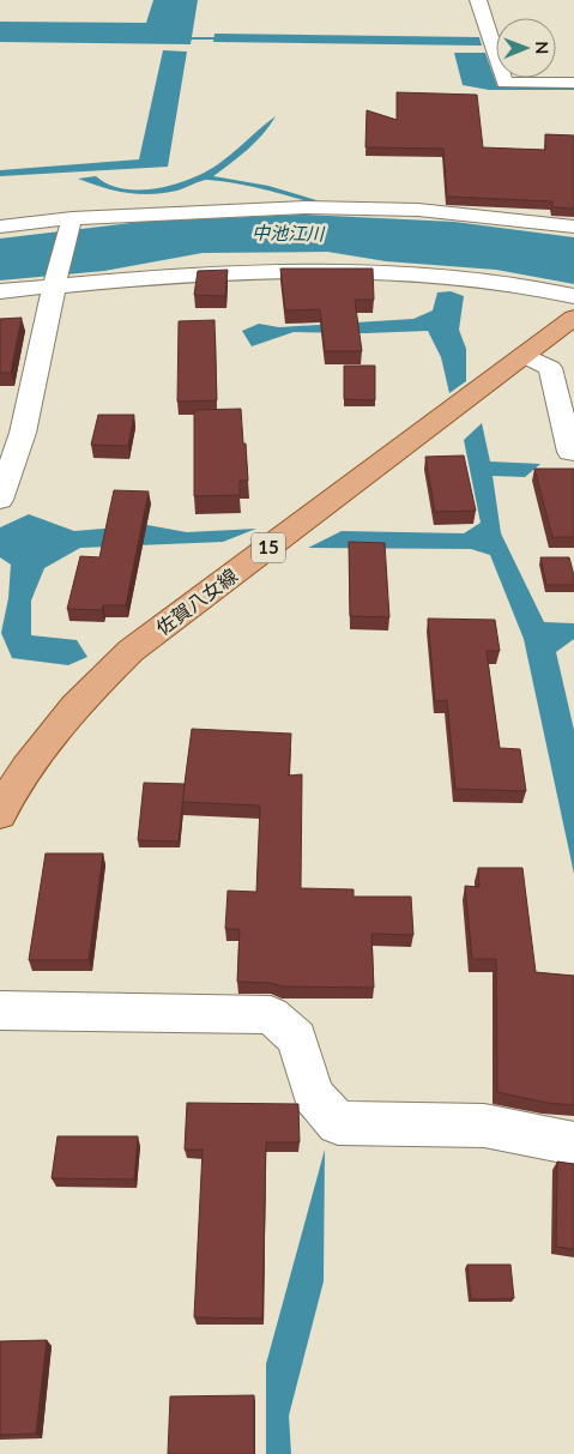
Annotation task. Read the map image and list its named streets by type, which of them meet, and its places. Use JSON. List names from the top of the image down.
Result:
{
  "streets": {
    "main road": ["15", "佐賀八女線"]
  },
  "water": ["中池江川"],
  "north": "right"
}
